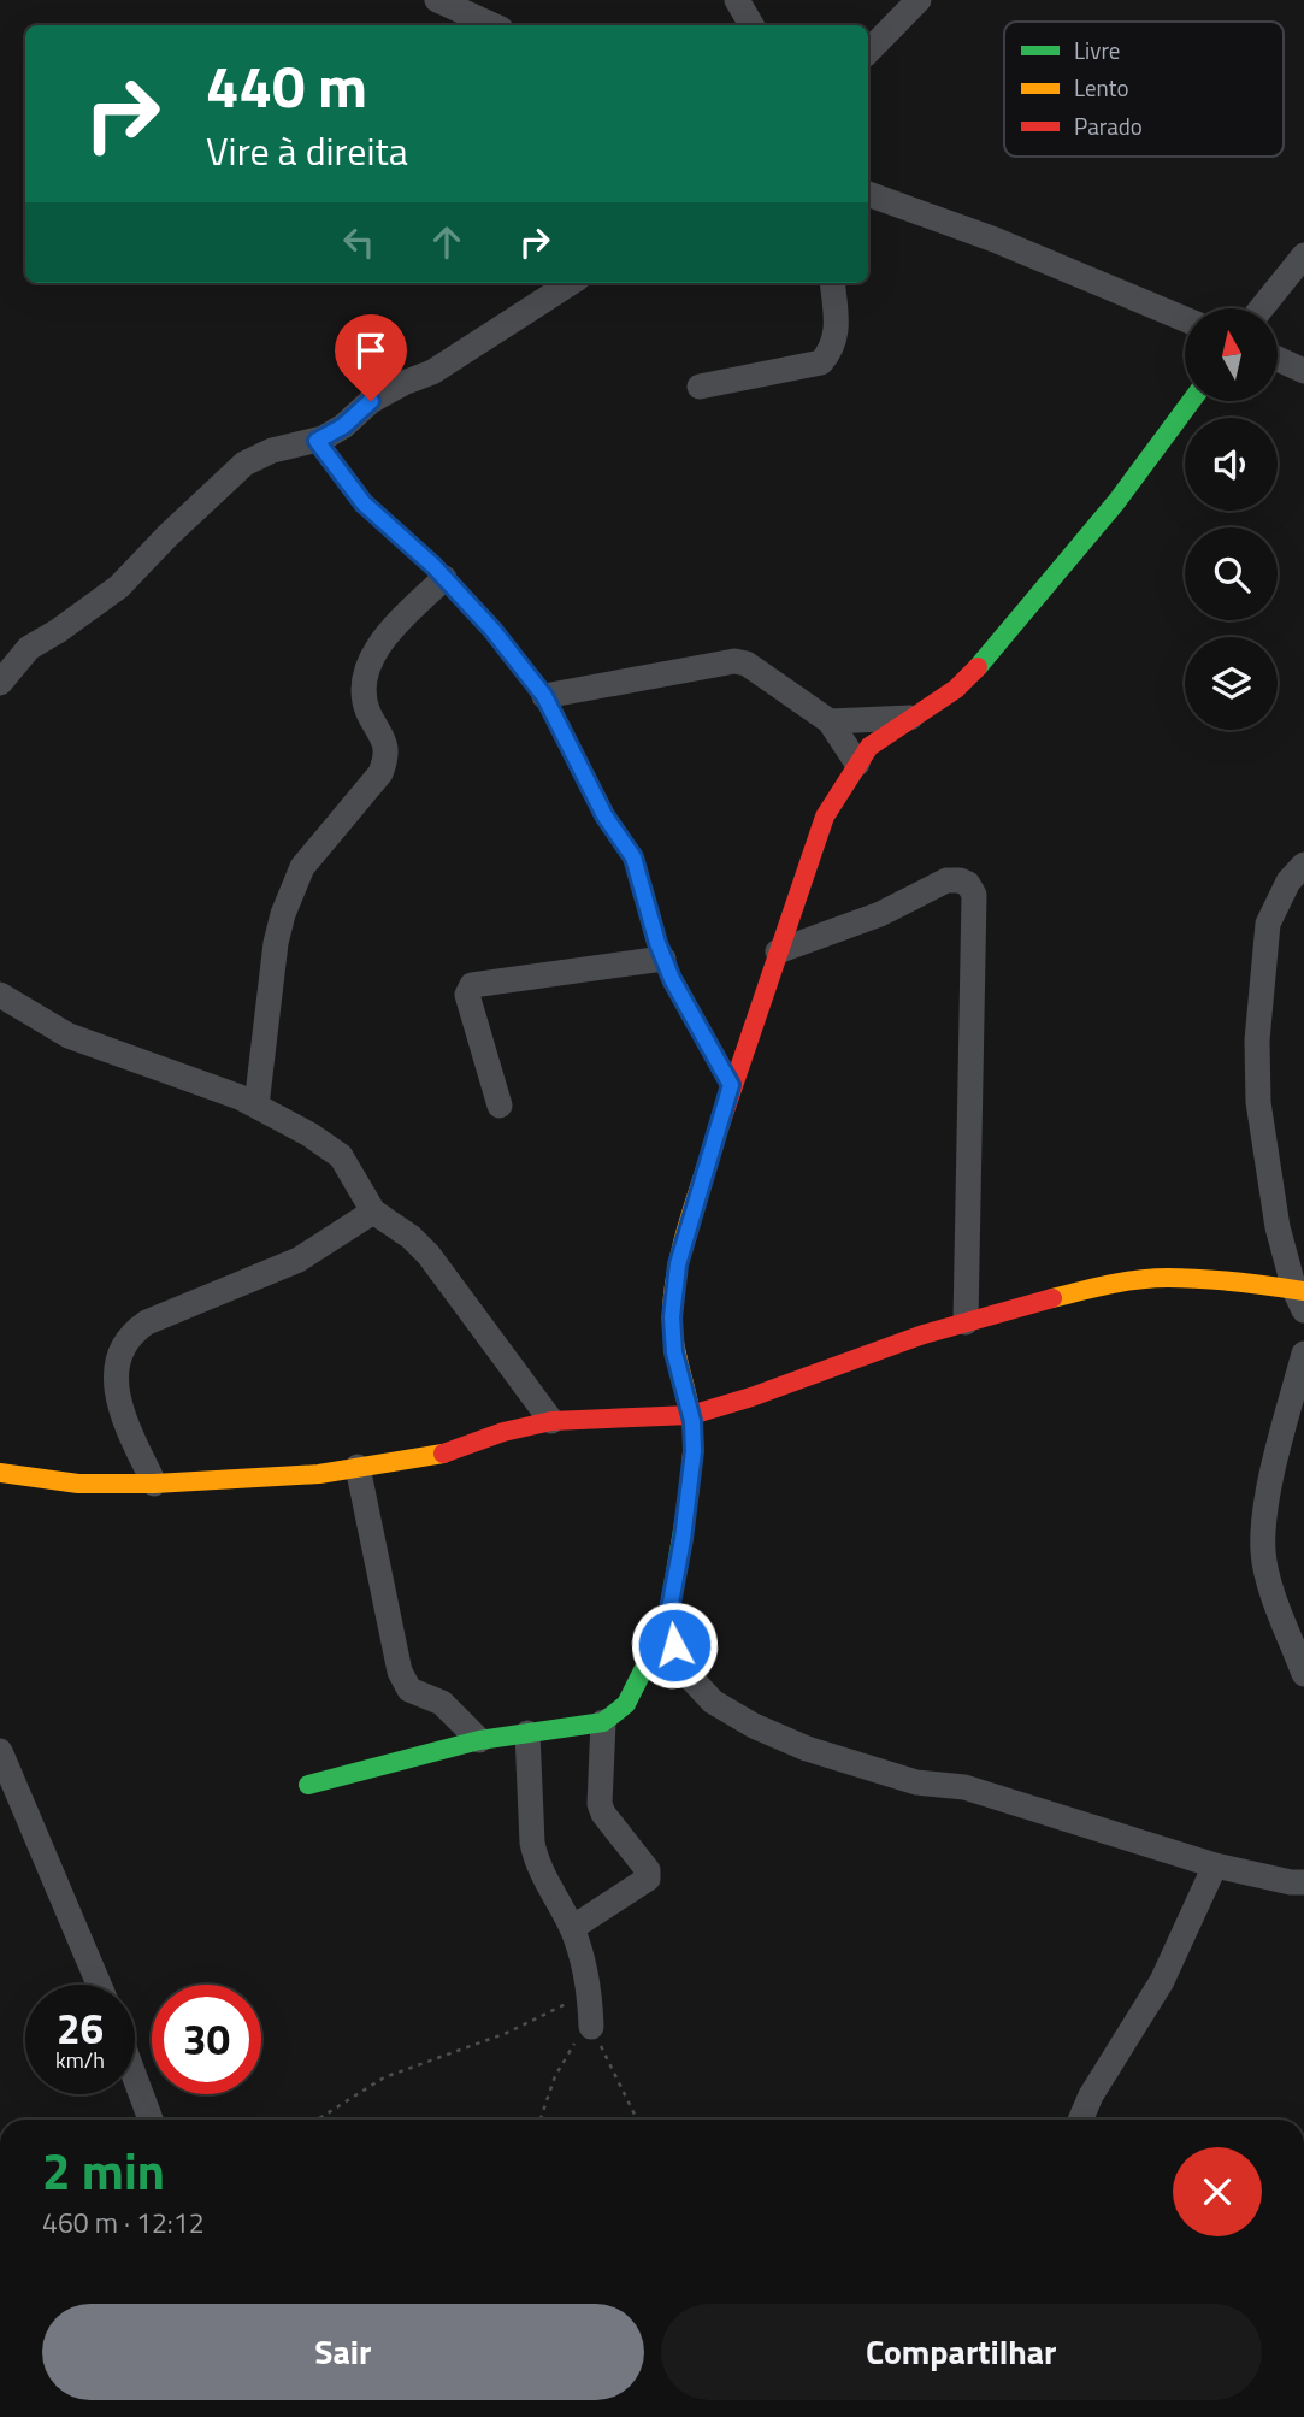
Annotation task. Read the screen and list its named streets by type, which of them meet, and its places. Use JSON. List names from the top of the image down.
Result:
{
  "legend": ["Livre", "Lento", "Parado"],
  "north": "top",
  "page": {
    "turn": ["440 m", "Vire à direita"],
    "speed": "26 km/h",
    "limit": "30",
    "heading": ["2 min", "460 m · 12:12"],
    "buttons": ["Sair", "Compartilhar"]
  }
}
